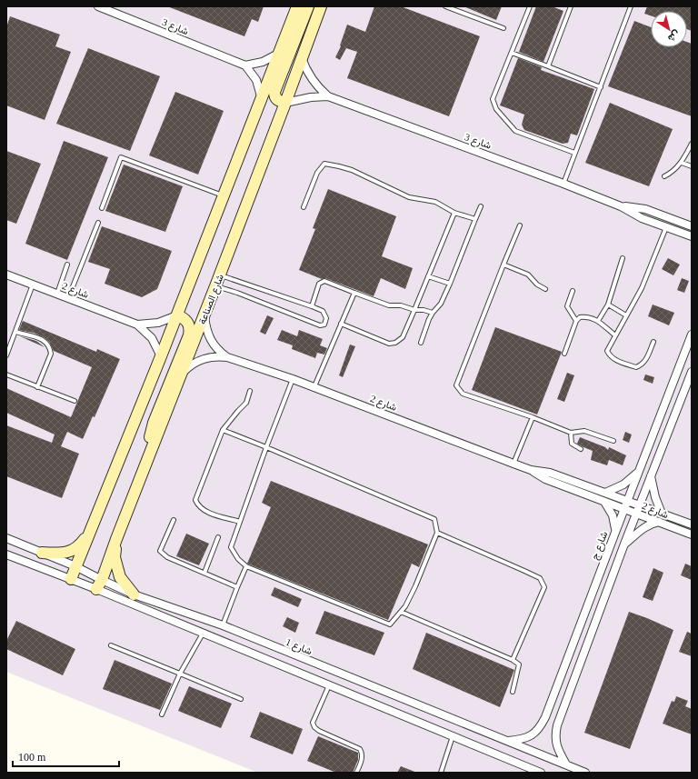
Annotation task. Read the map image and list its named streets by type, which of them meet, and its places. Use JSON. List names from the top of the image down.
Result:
{
  "streets": {
    "street": [
      "شارع 3",
      "شارع 2",
      "شارع الصناعة",
      "شارع ج",
      "شارع 1"
    ]
  },
  "crossings": [
    ["شارع 3", "شارع الصناعة"],
    ["شارع 2", "شارع الصناعة"],
    ["شارع 2", "شارع ج"],
    ["شارع الصناعة", "شارع 1"],
    ["شارع ج", "شارع 1"]
  ],
  "scale_bar": "100 m",
  "north": "bottom right"
}
